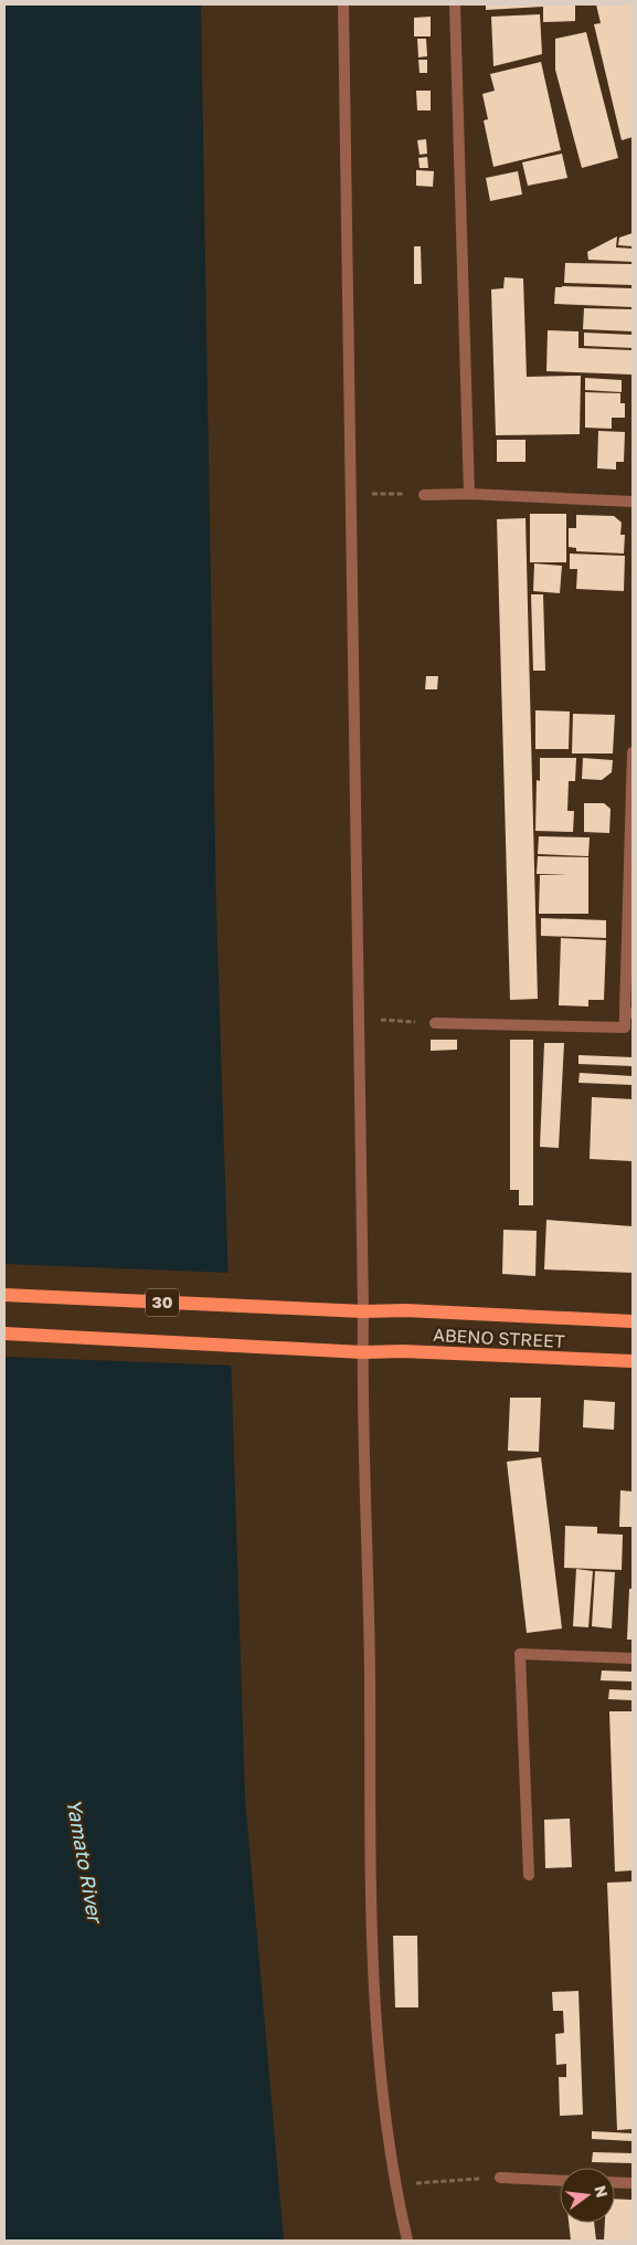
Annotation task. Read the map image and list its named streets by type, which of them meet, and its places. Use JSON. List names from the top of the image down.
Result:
{
  "streets": {
    "main road": ["30", "ABENO STREET"]
  },
  "crossings": [
    ["30", "ABENO STREET"]
  ],
  "water": ["Yamato River"],
  "north": "right"
}
